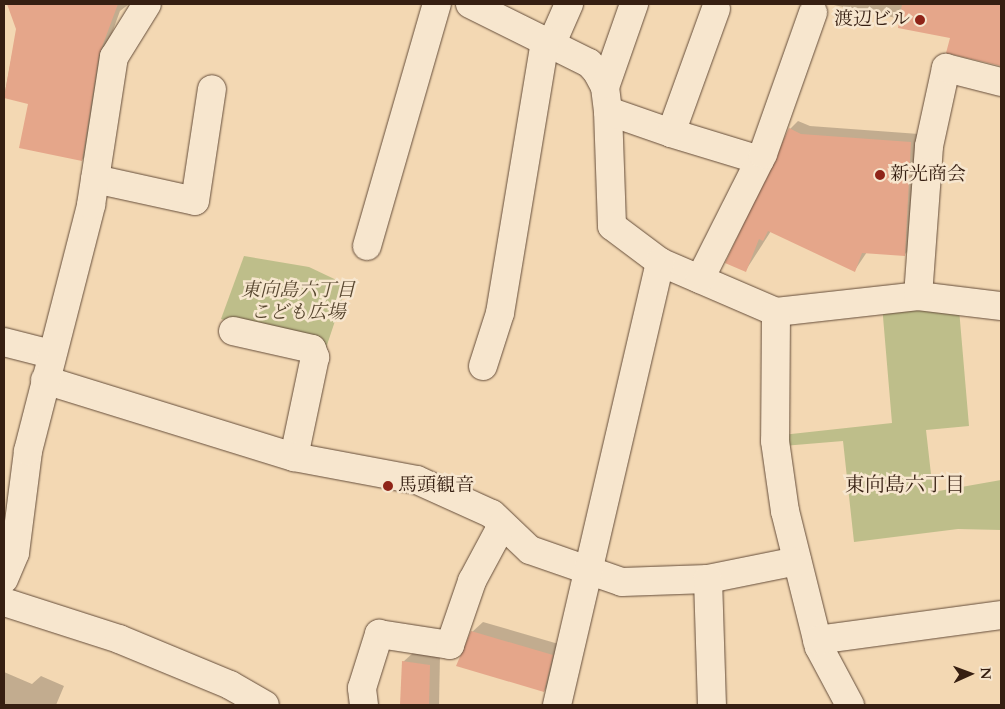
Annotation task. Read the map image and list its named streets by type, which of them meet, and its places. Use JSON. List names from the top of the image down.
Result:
{
  "districts": ["東向島六丁目"],
  "parks": ["東向島六丁目 こども広場"],
  "places": ["渡辺ビル", "新光商会", "馬頭観音"],
  "north": "right"
}
